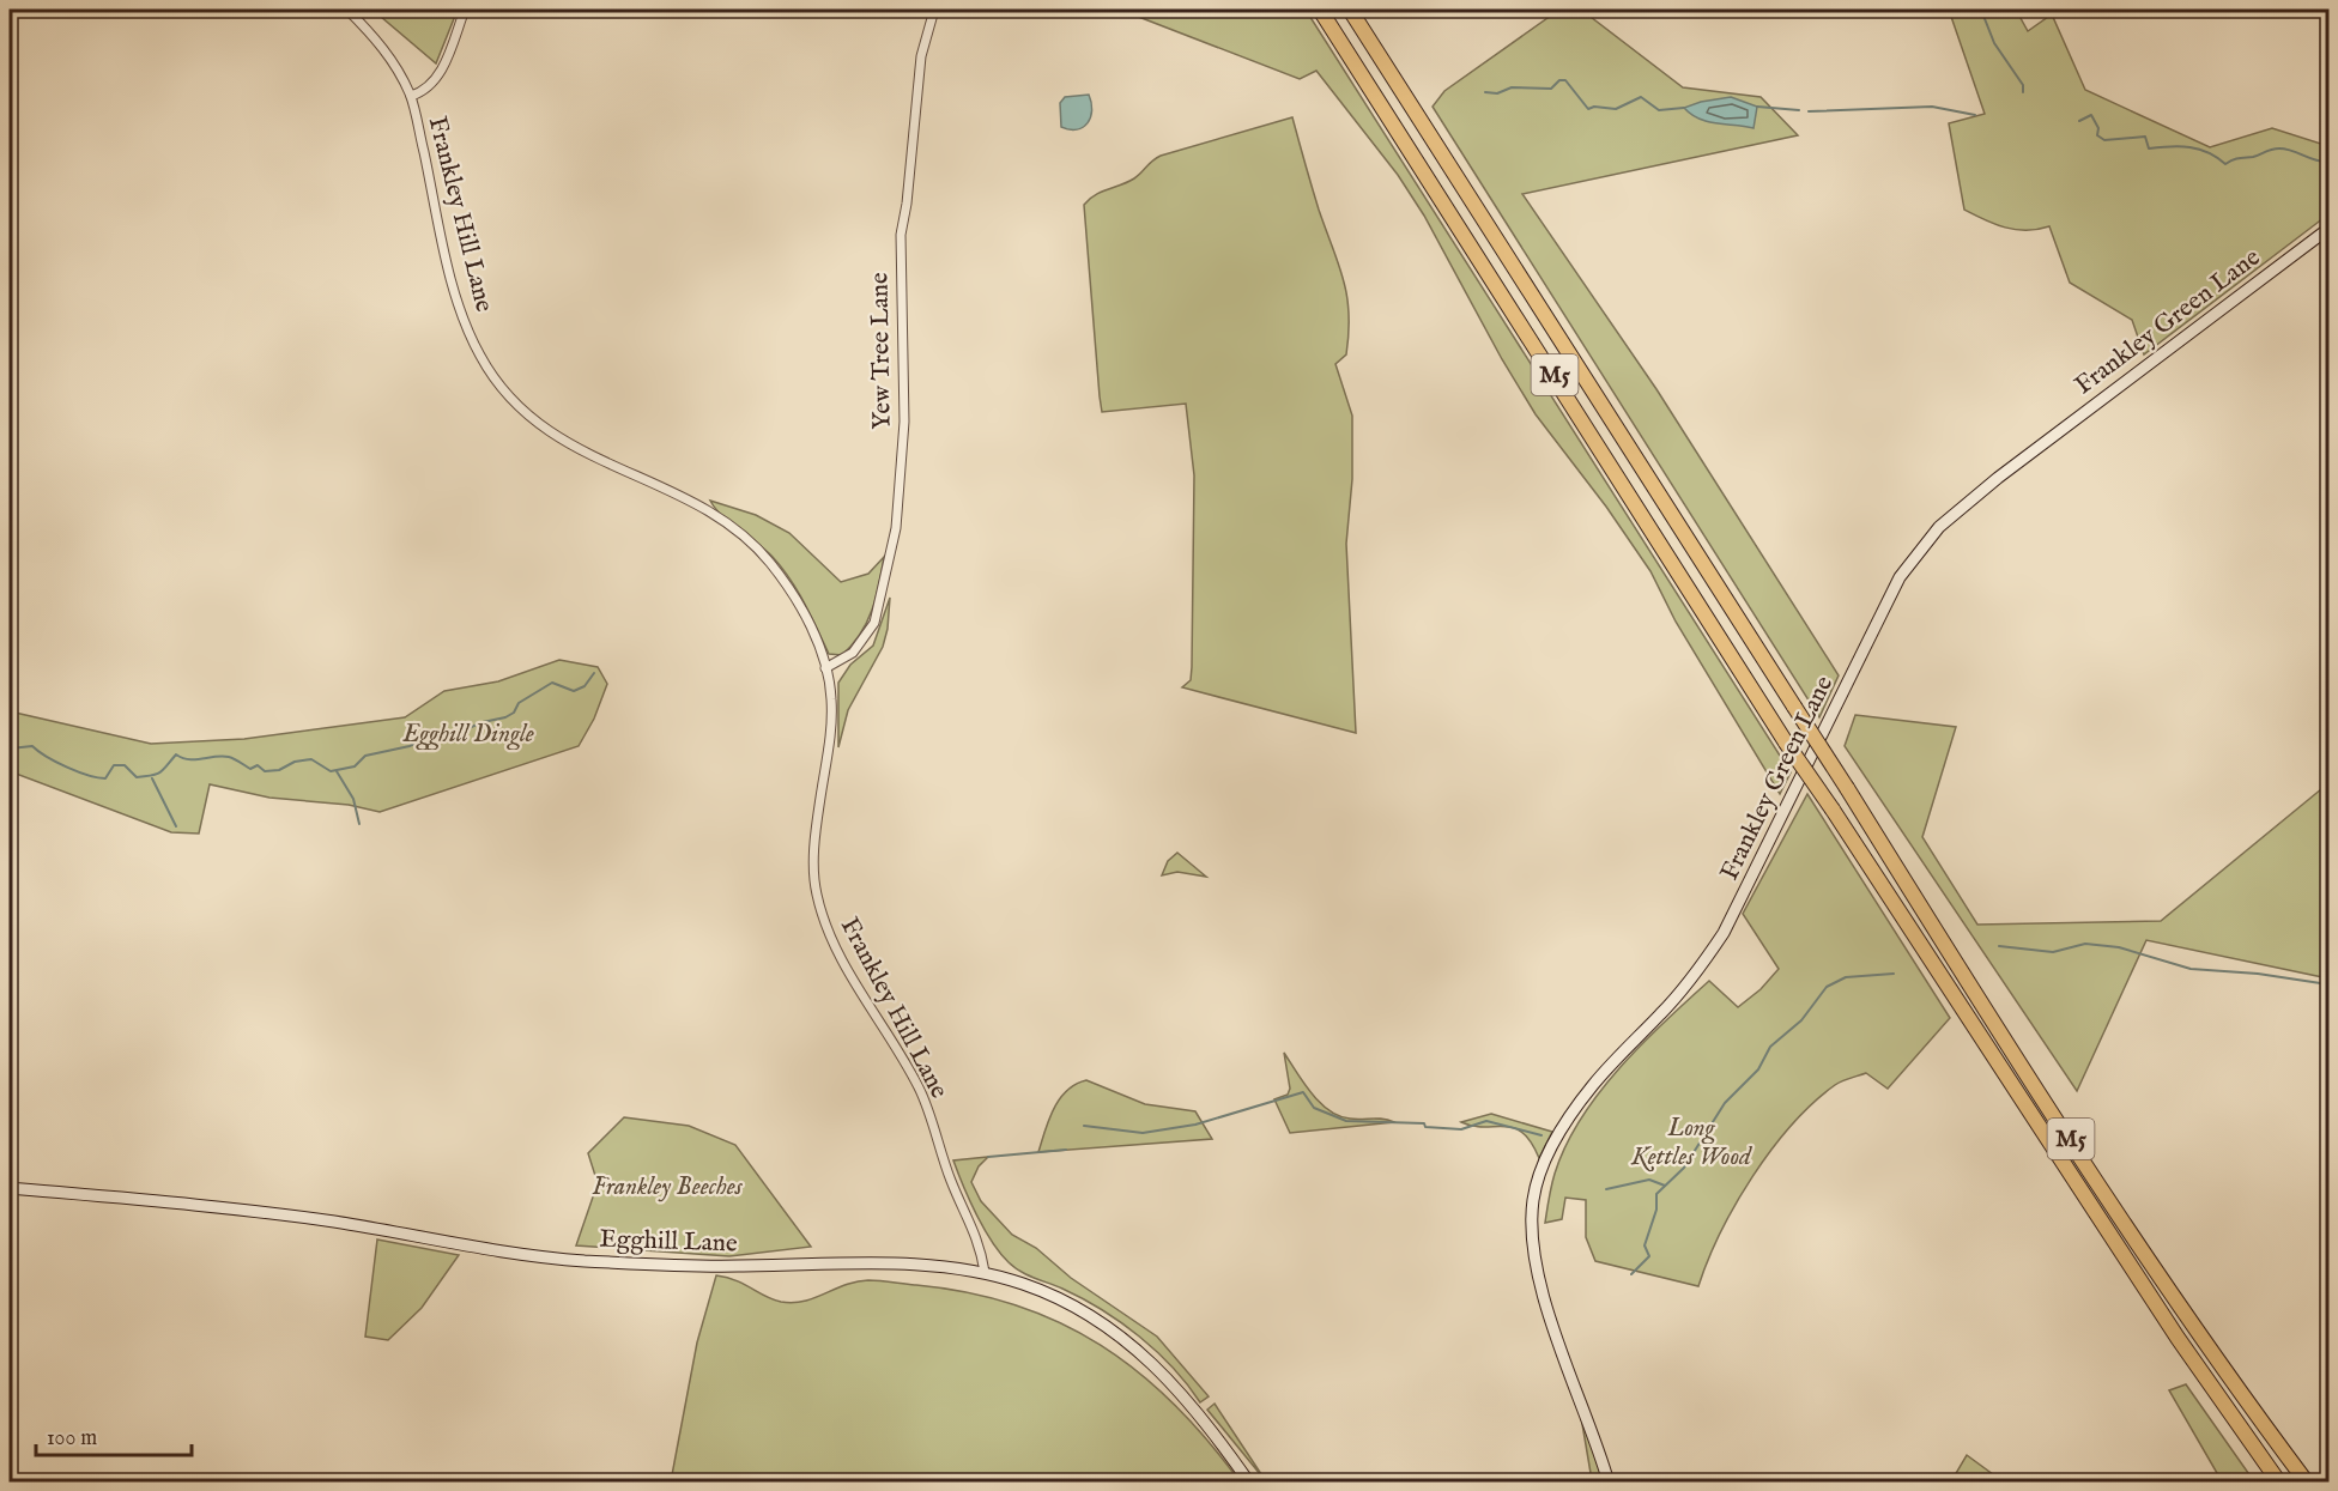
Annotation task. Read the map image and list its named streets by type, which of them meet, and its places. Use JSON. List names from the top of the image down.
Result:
{
  "streets": {
    "highway": ["M5"],
    "street": [
      "Frankley Hill Lane",
      "Frankley Green Lane",
      "Yew Tree Lane",
      "Egghill Lane"
    ]
  },
  "crossings": [
    ["Frankley Hill Lane", "Yew Tree Lane"],
    ["Frankley Hill Lane", "Egghill Lane"]
  ],
  "parks": ["Egghill Dingle", "Long Kettles Wood", "Frankley Beeches"],
  "scale_bar": "100 m"
}
